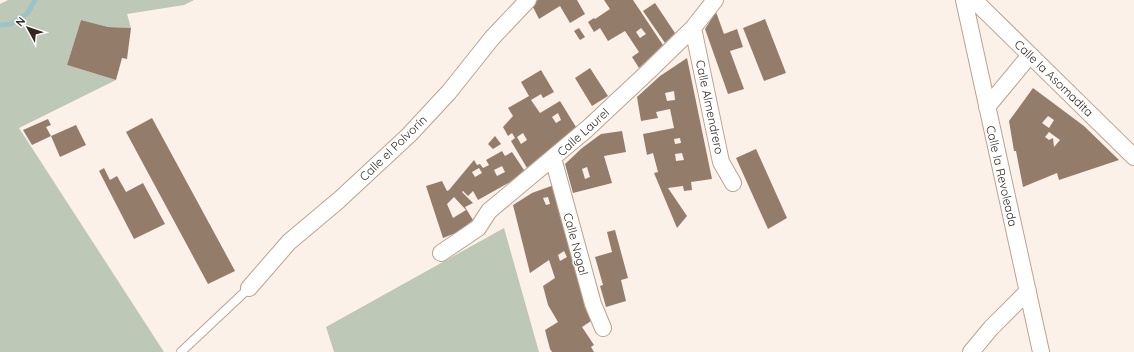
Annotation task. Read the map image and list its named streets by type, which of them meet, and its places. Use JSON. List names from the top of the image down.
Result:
{
  "streets": {
    "street": [
      "Calle la Asomadita",
      "Calle Almendrero",
      "Calle Laurel",
      "Calle el Polvorín",
      "Calle la Revoleada",
      "Calle Nogal"
    ]
  },
  "crossings": [
    ["Calle Almendrero", "Calle Laurel"],
    ["Calle Laurel", "Calle Nogal"]
  ],
  "north": "top left"
}
